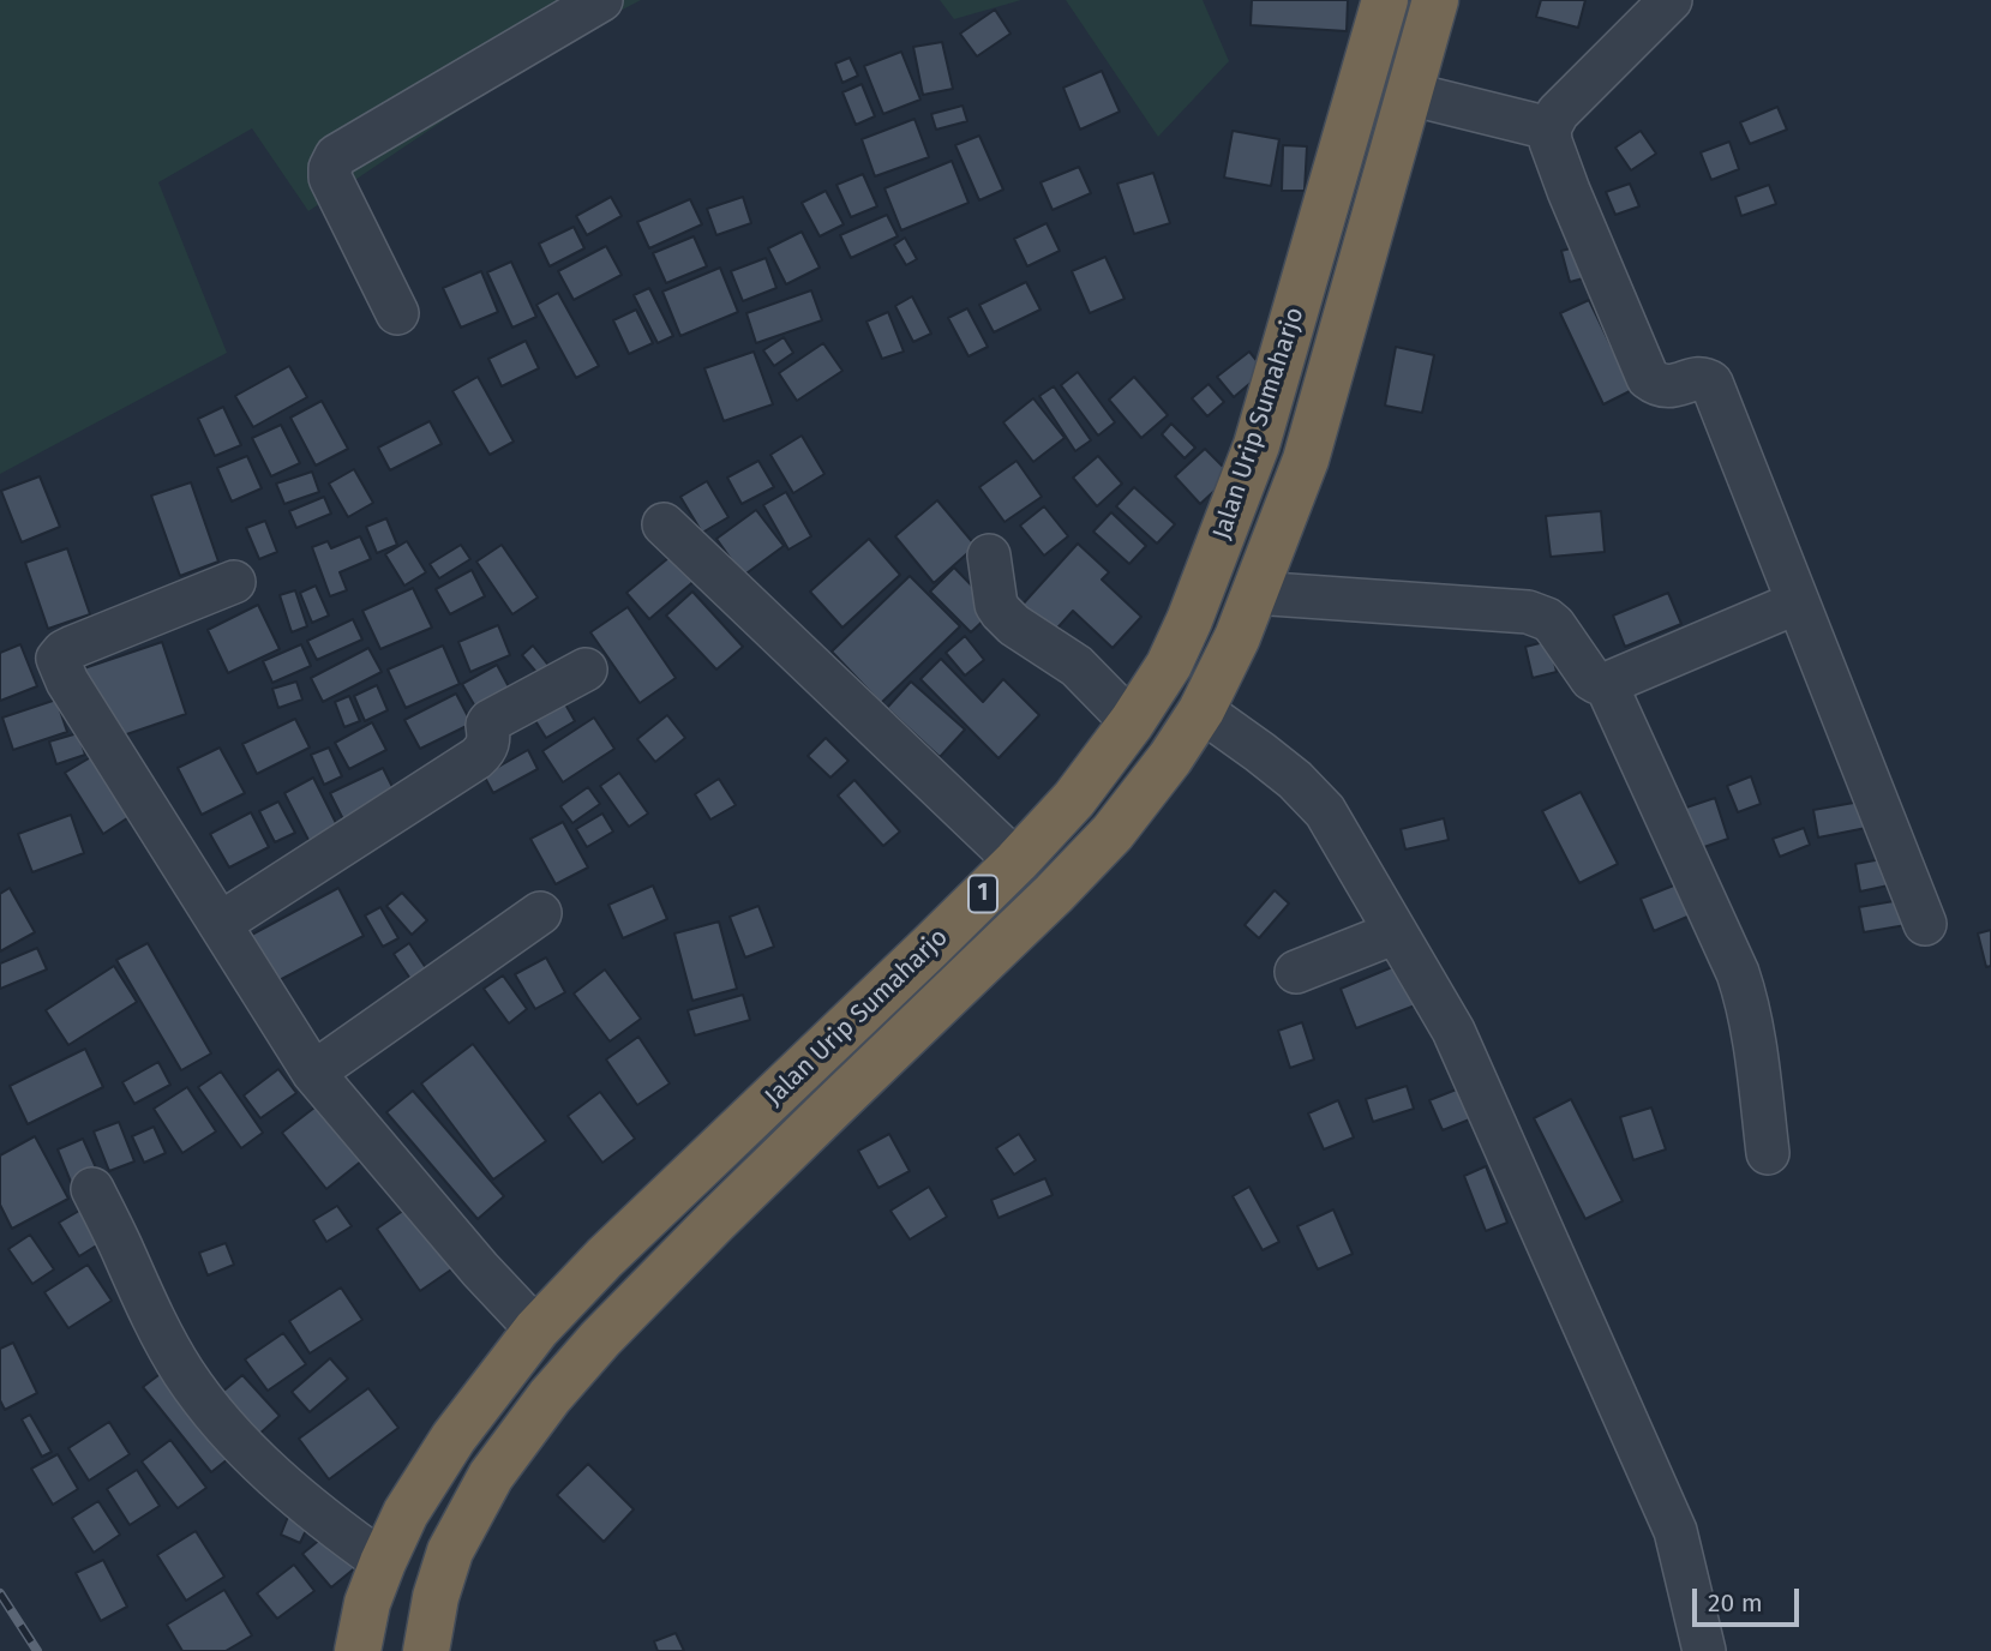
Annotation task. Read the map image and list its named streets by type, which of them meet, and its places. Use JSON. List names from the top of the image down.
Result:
{
  "streets": {
    "highway": ["Jalan Urip Sumaharjo", "1"]
  },
  "scale_bar": "20 m"
}
